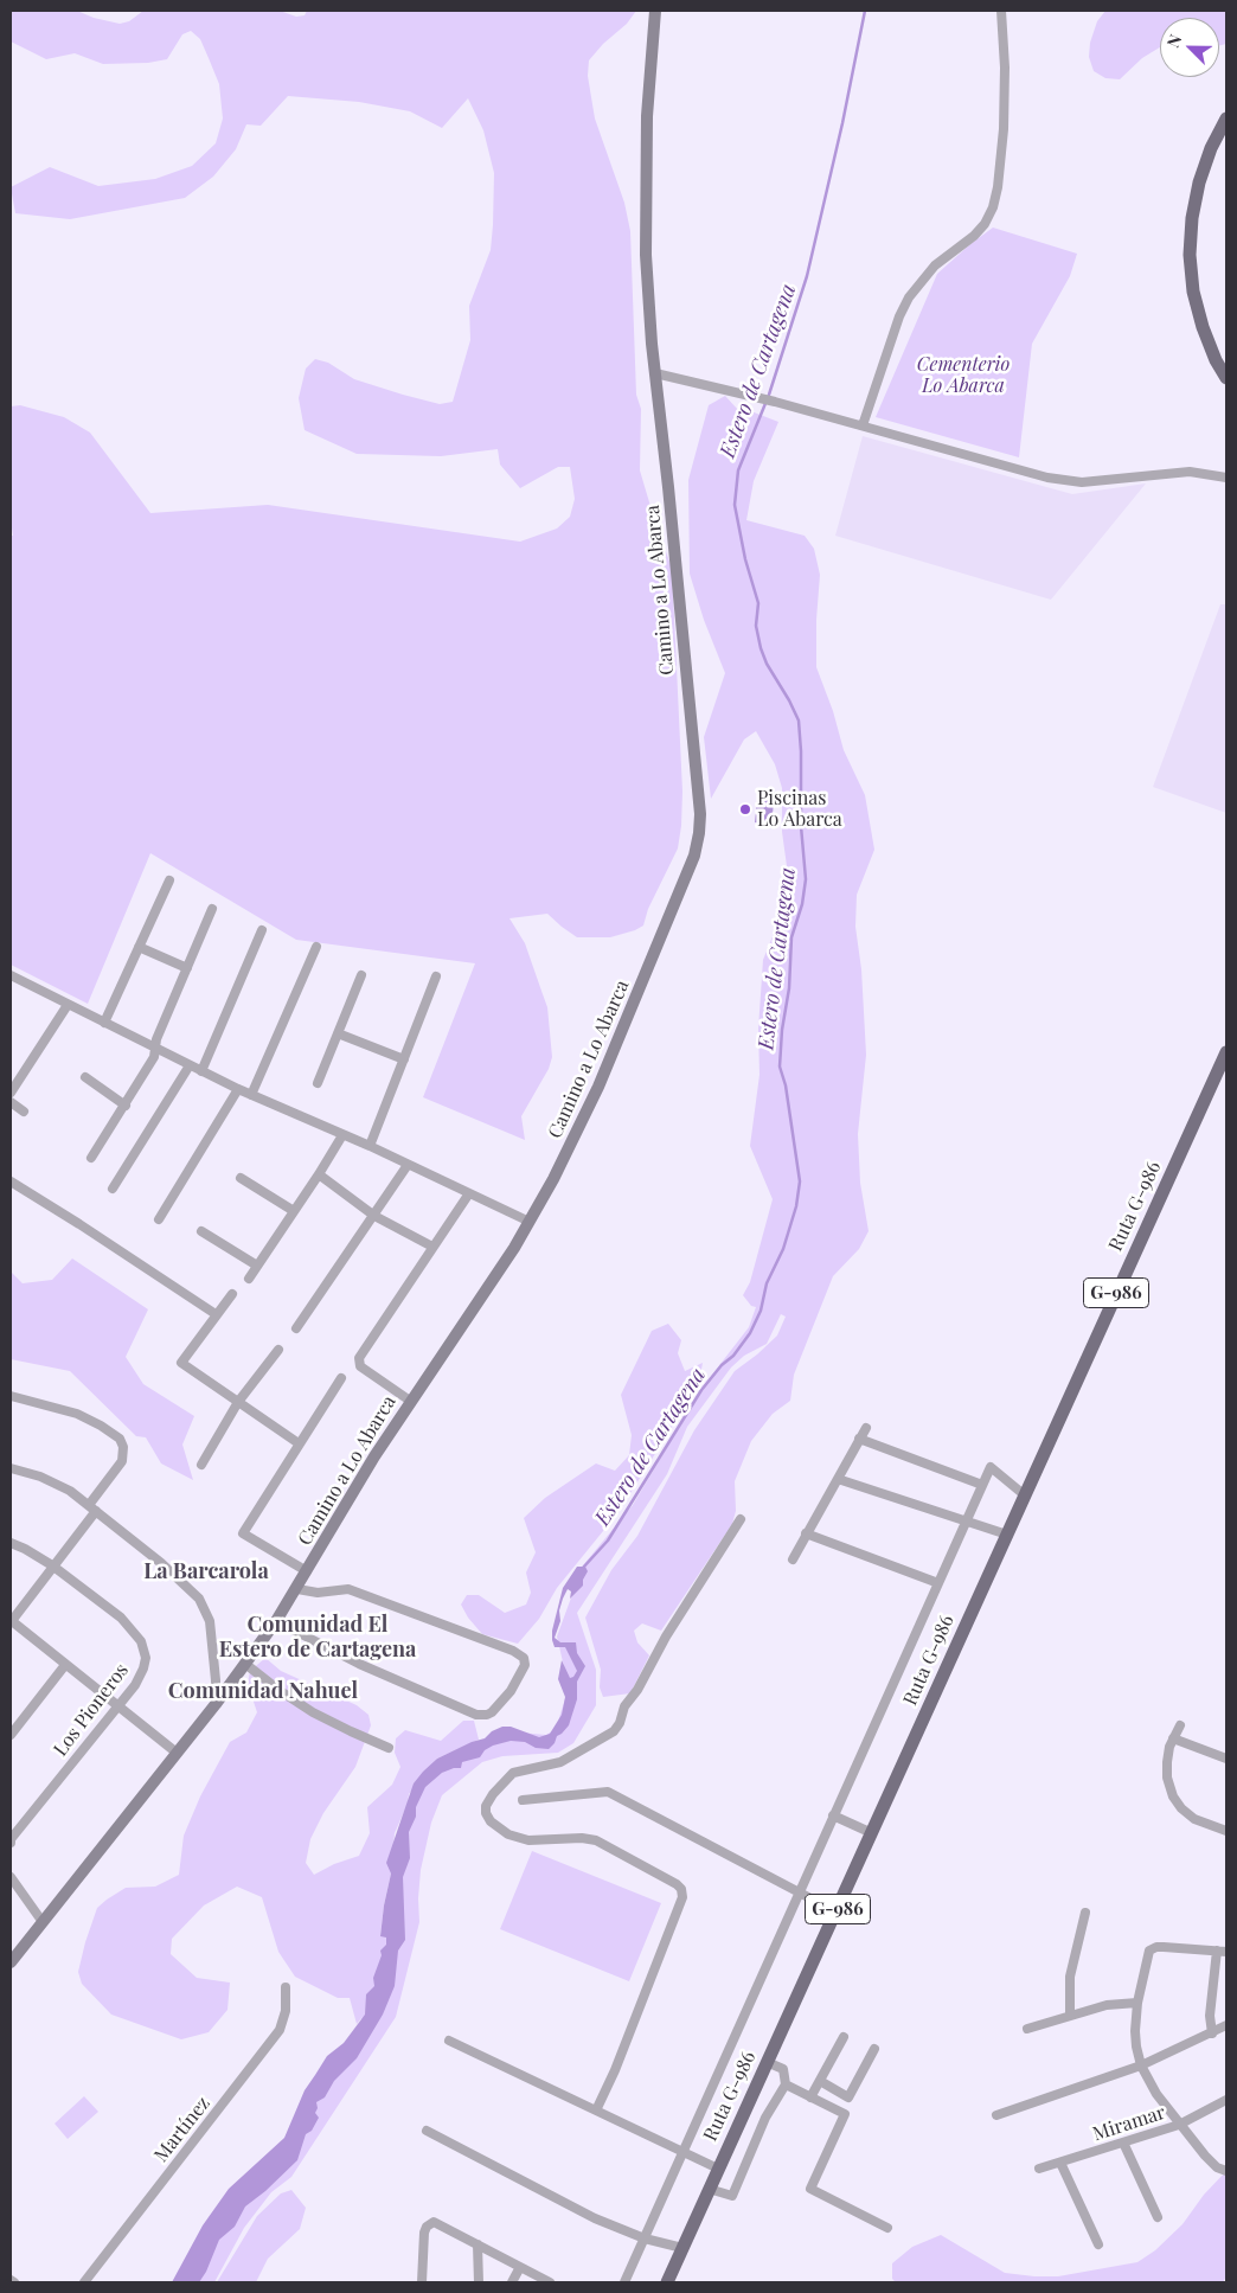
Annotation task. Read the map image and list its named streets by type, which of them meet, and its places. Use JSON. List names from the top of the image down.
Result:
{
  "streets": {
    "main road": ["Camino a Lo Abarca", "Ruta G-986", "G-986"],
    "street": ["Los Pioneros", "Miramar", "Martínez"]
  },
  "districts": ["La Barcarola", "Comunidad El Estero de Cartagena", "Comunidad Nahuel"],
  "water": ["Estero de Cartagena"],
  "parks": ["Cementerio Lo Abarca"],
  "places": ["Piscinas Lo Abarca"],
  "north": "top left"
}
